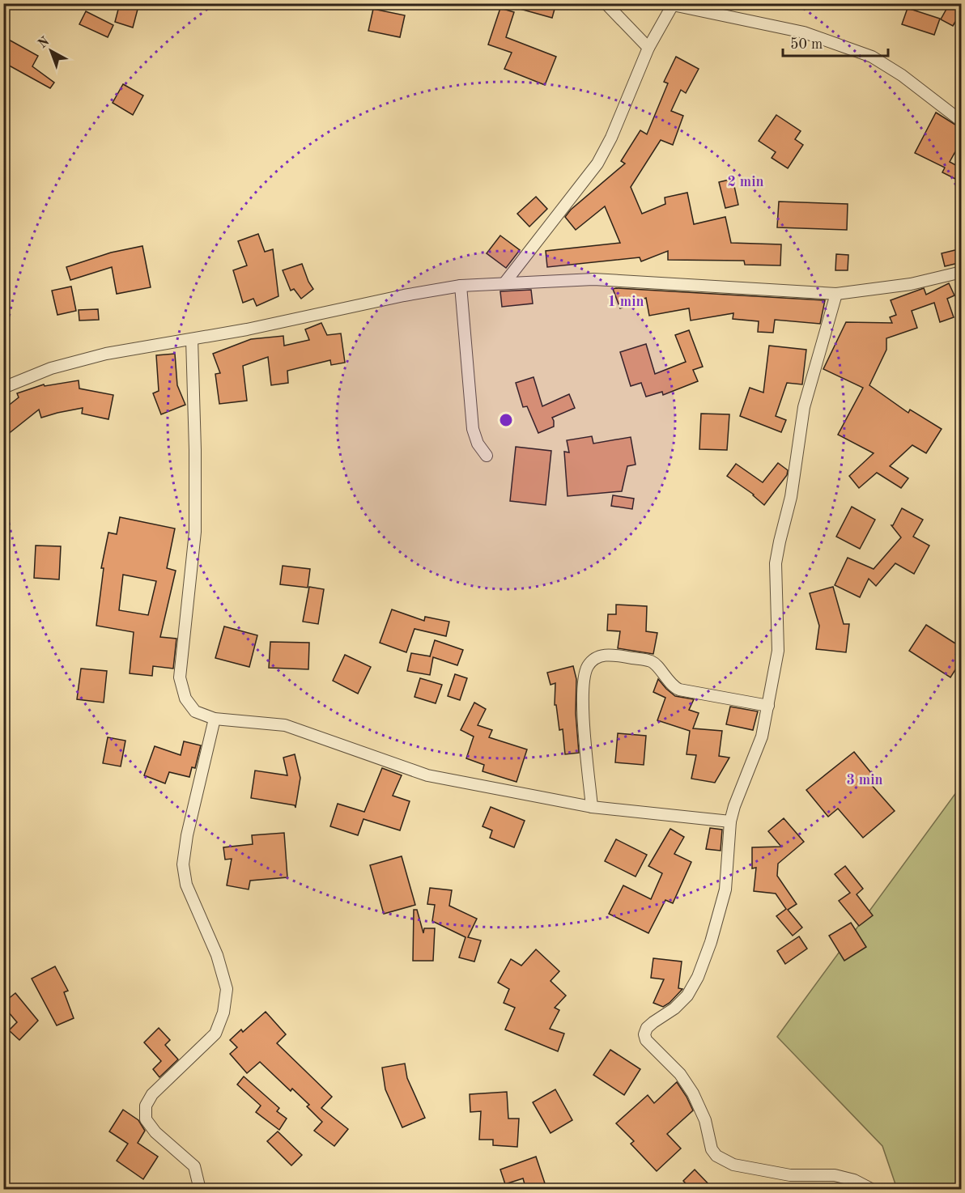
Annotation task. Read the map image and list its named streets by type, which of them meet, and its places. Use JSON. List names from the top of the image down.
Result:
{
  "scale_bar": "50 m",
  "north": "top left",
  "rings": ["2 min", "1 min", "3 min"]
}
